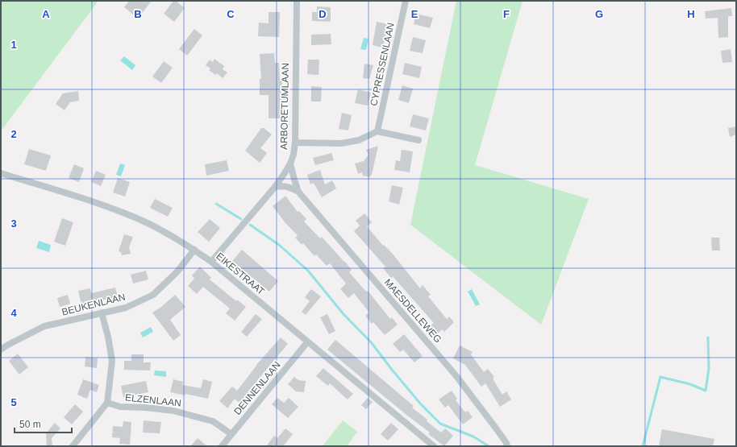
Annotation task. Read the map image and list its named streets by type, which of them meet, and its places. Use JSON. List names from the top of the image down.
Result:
{
  "streets": {
    "street": [
      "CYPRESSENLAAN",
      "ARBORETUMLAAN",
      "EIKESTRAAT",
      "BEUKENLAAN",
      "MAESDELLEWEG",
      "DENNENLAAN",
      "ELZENLAAN"
    ]
  },
  "crossings": [
    ["ARBORETUMLAAN", "EIKESTRAAT"],
    ["ARBORETUMLAAN", "MAESDELLEWEG"],
    ["EIKESTRAAT", "BEUKENLAAN"],
    ["EIKESTRAAT", "DENNENLAAN"],
    ["DENNENLAAN", "ELZENLAAN"]
  ],
  "scale_bar": "50 m",
  "grid": {
    "columns": [
      "A",
      "B",
      "C",
      "D",
      "E",
      "F",
      "G",
      "H"
    ],
    "rows": [
      "1",
      "2",
      "3",
      "4",
      "5"
    ]
  }
}
